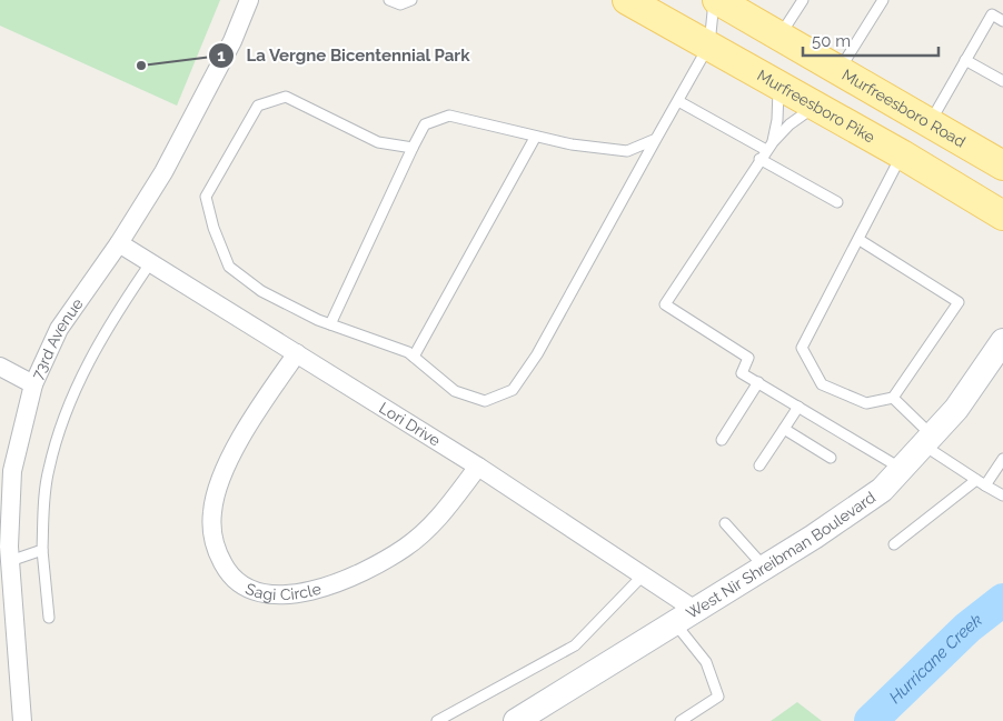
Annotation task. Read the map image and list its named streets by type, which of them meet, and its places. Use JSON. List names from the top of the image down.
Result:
{
  "streets": {
    "main road": ["Murfreesboro Pike", "Murfreesboro Road", "West Nir Shreibman Boulevard"],
    "street": ["73rd Avenue", "Lori Drive", "Sagi Circle"]
  },
  "crossings": [
    ["73rd Avenue", "Lori Drive"],
    ["Lori Drive", "West Nir Shreibman Boulevard"],
    ["Lori Drive", "Sagi Circle"]
  ],
  "water": ["Hurricane Creek"],
  "places": ["La Vergne Bicentennial Park"],
  "scale_bar": "50 m"
}
